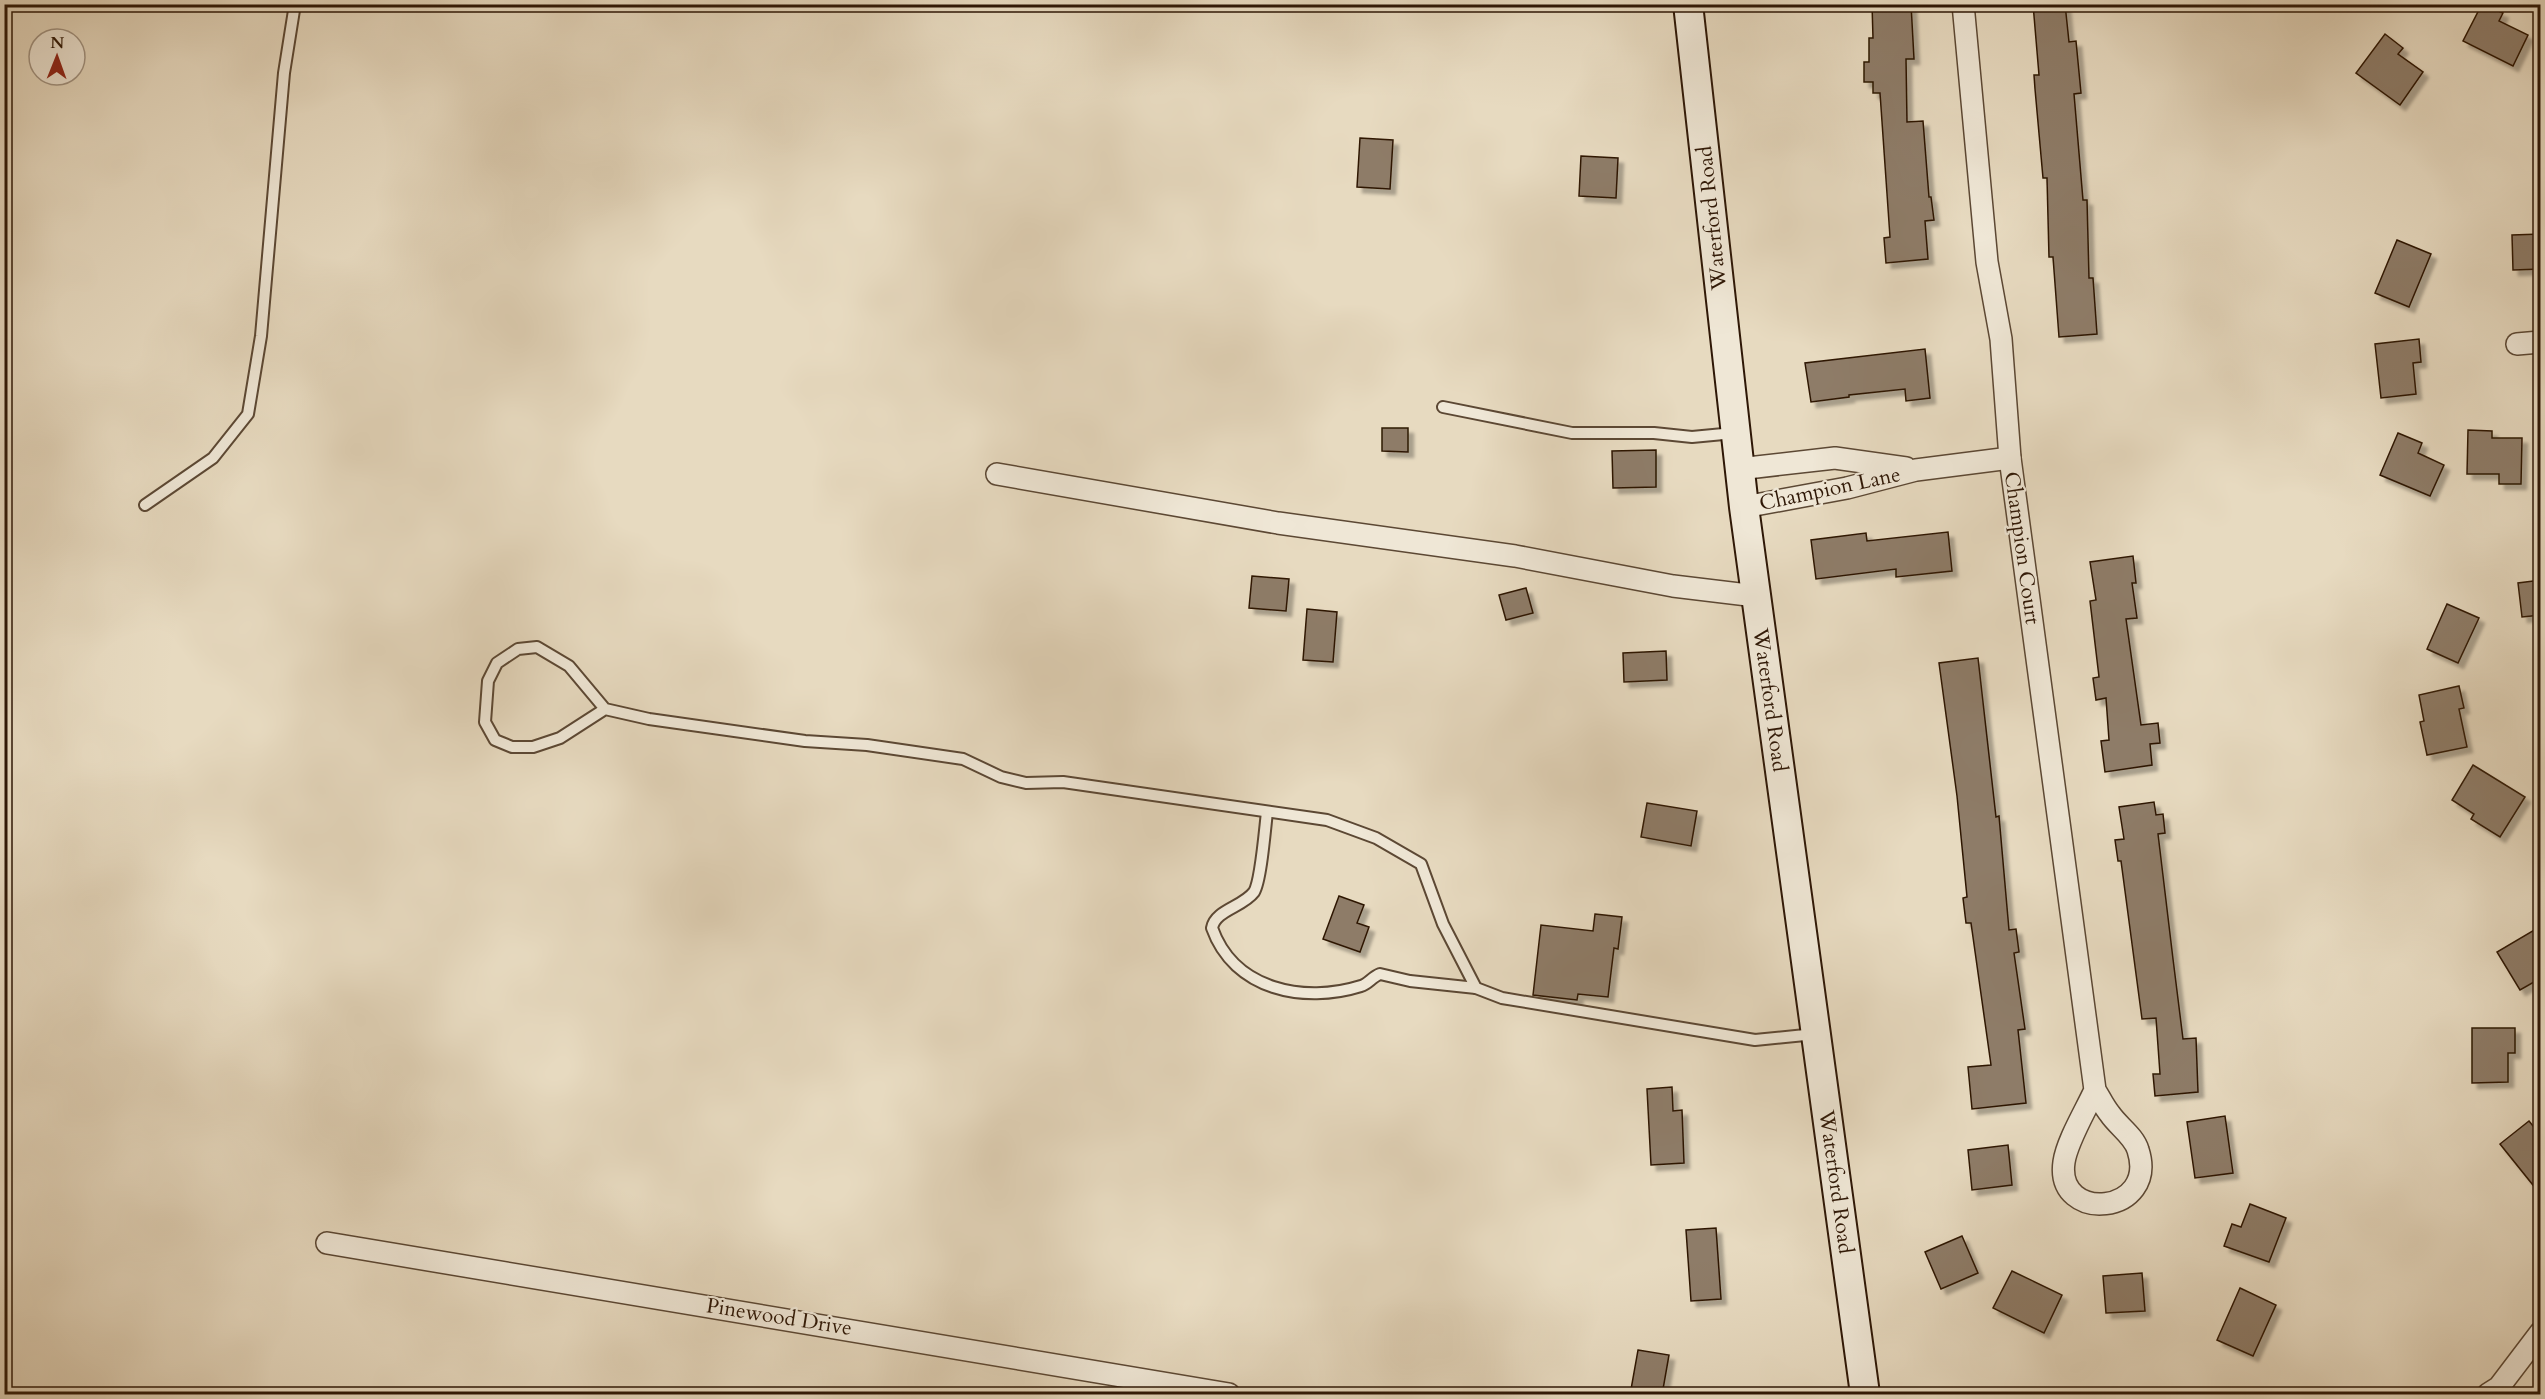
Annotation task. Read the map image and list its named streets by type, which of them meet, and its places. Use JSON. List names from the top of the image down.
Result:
{
  "streets": {
    "main road": ["Waterford Road"],
    "street": ["Champion Lane", "Champion Court", "Pinewood Drive"]
  },
  "crossings": [
    ["Waterford Road", "Champion Lane"],
    ["Champion Lane", "Champion Court"]
  ],
  "north": "top"
}
